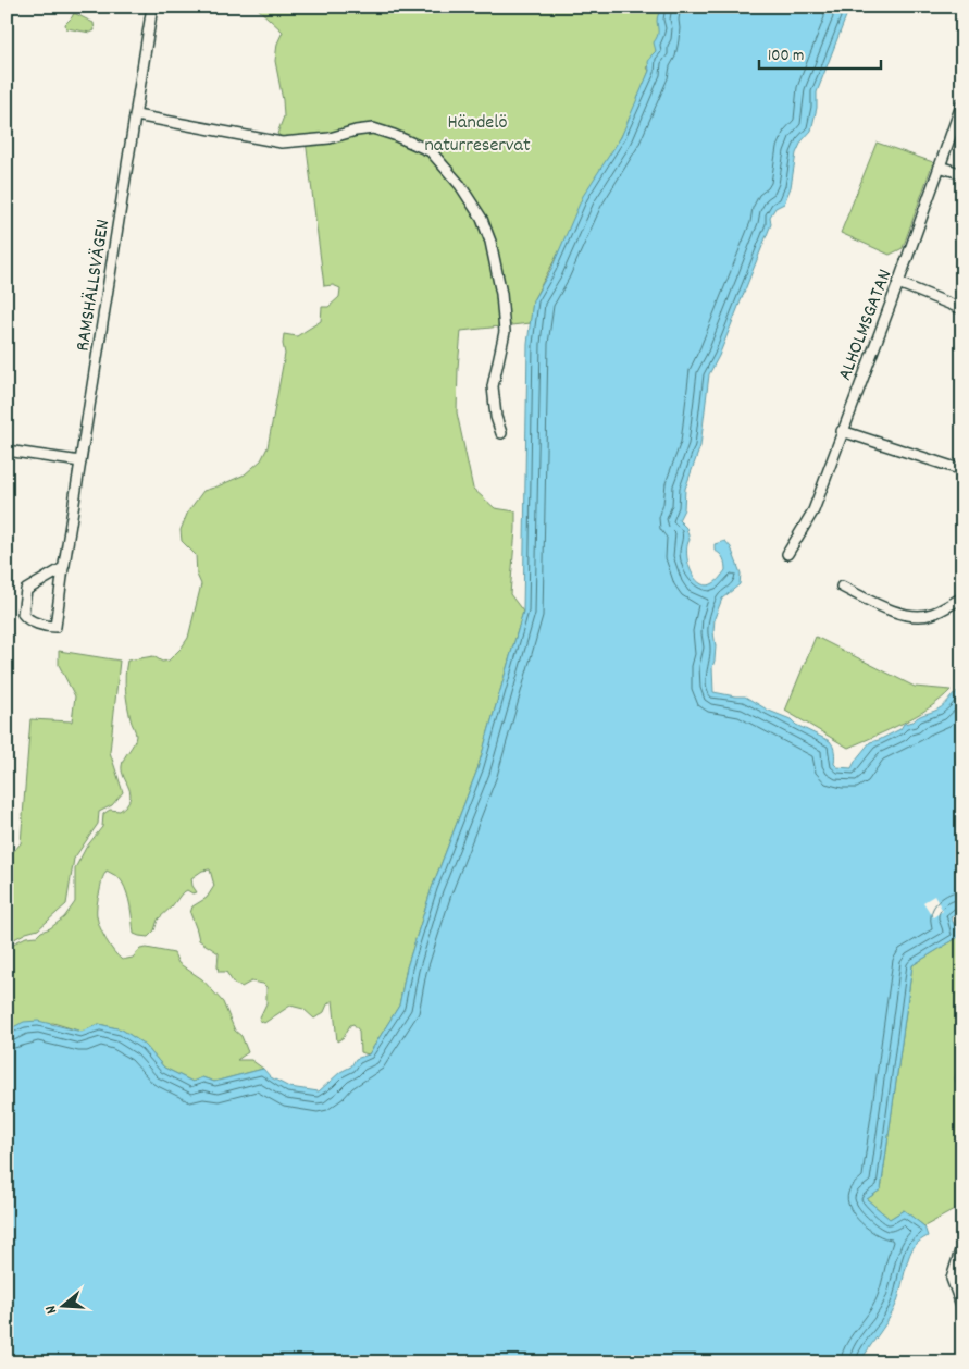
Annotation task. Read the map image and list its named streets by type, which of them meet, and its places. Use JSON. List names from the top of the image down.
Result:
{
  "streets": {
    "street": ["RAMSHÄLLSVÄGEN", "ALHOLMSGATAN"]
  },
  "parks": ["Händelö naturreservat"],
  "scale_bar": "100 m",
  "north": "left"
}
